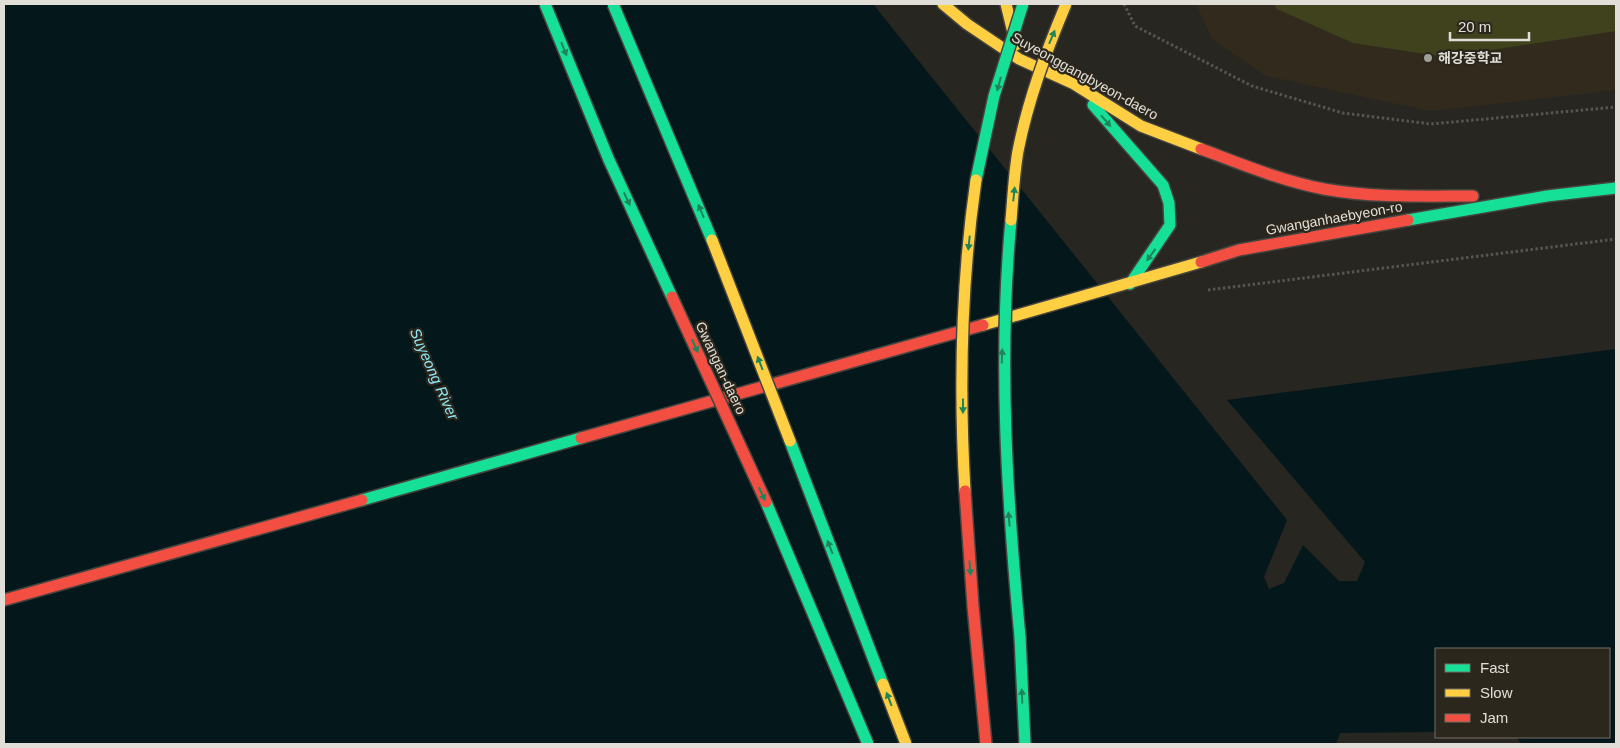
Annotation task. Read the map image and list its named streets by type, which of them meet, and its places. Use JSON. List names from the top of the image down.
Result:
{
  "streets": {
    "main road": ["Suyeonggangbyeon-daero", "Gwanganhaebyeon-ro", "Gwangan-daero"]
  },
  "crossings": [
    ["Suyeonggangbyeon-daero", "Gwanganhaebyeon-ro"]
  ],
  "water": ["Suyeong River"],
  "places": ["해강중학교"],
  "legend": ["Fast", "Slow", "Jam"],
  "scale_bar": "20 m"
}
